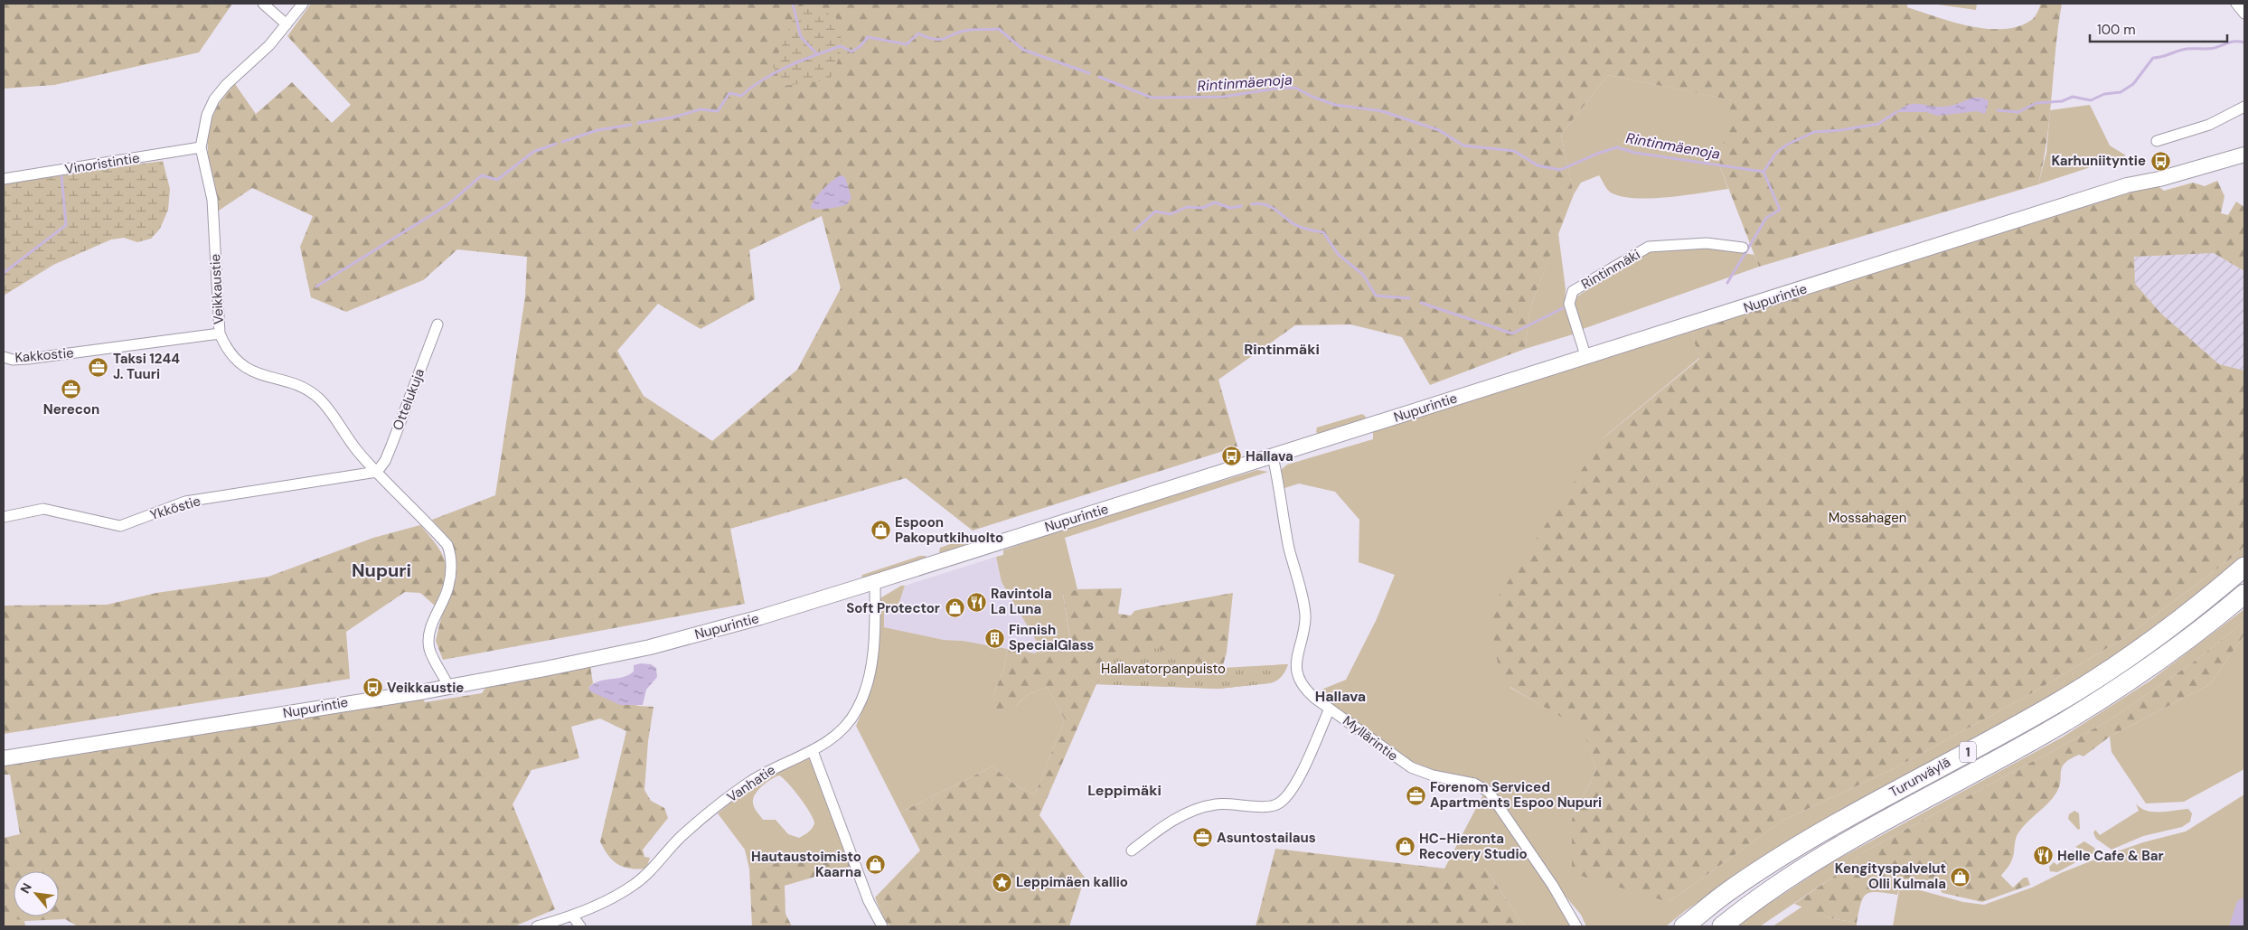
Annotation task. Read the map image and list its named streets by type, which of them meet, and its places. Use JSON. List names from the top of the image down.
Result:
{
  "streets": {
    "highway": ["1", "Turunväylä"],
    "main road": ["Nupurintie"],
    "street": [
      "Vinoristintie",
      "Rintinmäki",
      "Veikkaustie",
      "Kakkostie",
      "Ottelukuja",
      "Ykköstie",
      "Myllärintie",
      "Vanhatie"
    ]
  },
  "crossings": [
    ["Vinoristintie", "Veikkaustie"],
    ["Rintinmäki", "Nupurintie"],
    ["Veikkaustie", "Nupurintie"],
    ["Veikkaustie", "Kakkostie"],
    ["Veikkaustie", "Ottelukuja"],
    ["Veikkaustie", "Ykköstie"],
    ["Nupurintie", "Myllärintie"],
    ["Nupurintie", "Vanhatie"],
    ["Ottelukuja", "Ykköstie"]
  ],
  "districts": [
    "Rintinmäki",
    "Nupuri",
    "Hallava",
    "Leppimäki"
  ],
  "water": ["Rintinmäenoja"],
  "parks": ["Mossahagen", "Hallavatorpanpuisto"],
  "places": {
    "bus stop": ["Karhuniityntie", "Hallava", "Veikkaustie"],
    "office": [
      "Taksi 1244 J. Tuuri",
      "Nerecon",
      "Forenom Serviced Apartments Espoo Nupuri",
      "Asuntostailaus"
    ],
    "shop": [
      "Espoon Pakoputkihuolto",
      "Soft Protector",
      "HC-Hieronta Recovery Studio",
      "Hautaustoimisto Kaarna",
      "Kengityspalvelut Olli Kulmala"
    ],
    "restaurant": ["Ravintola La Luna", "Helle Cafe & Bar"],
    "building": ["Finnish SpecialGlass"],
    "place": ["Leppimäen kallio"]
  },
  "scale_bar": "100 m",
  "north": "top left"
}
